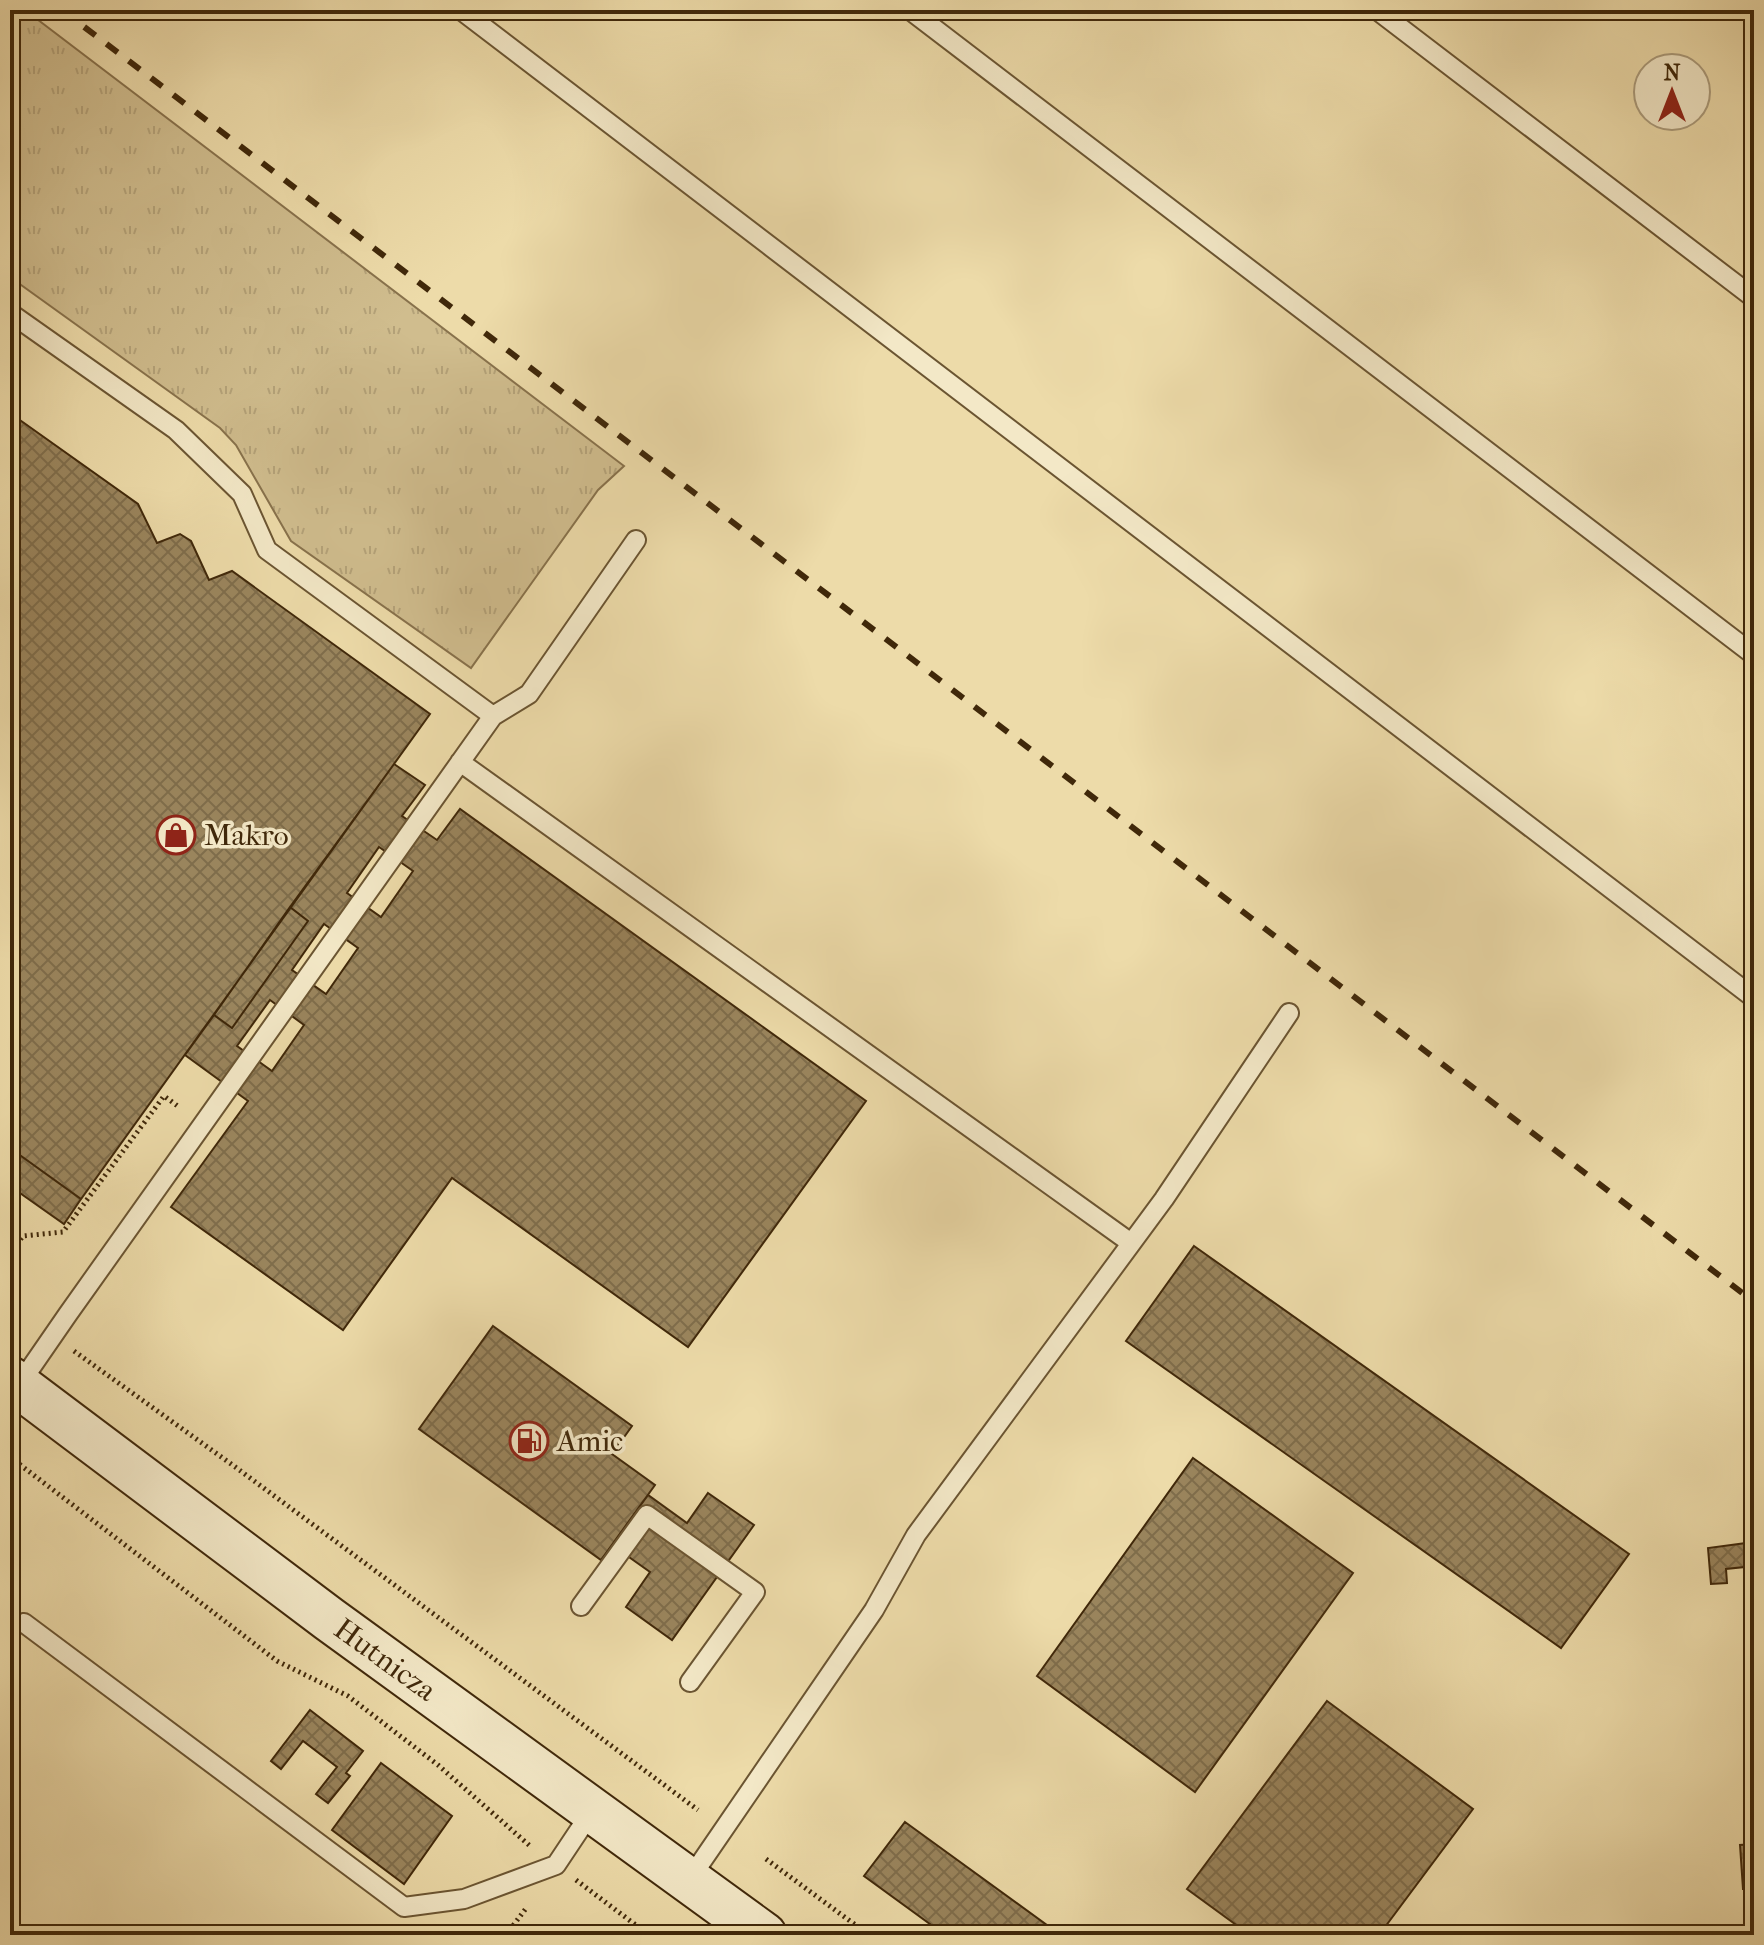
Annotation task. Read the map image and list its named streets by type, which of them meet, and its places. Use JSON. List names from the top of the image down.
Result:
{
  "streets": {
    "main road": ["Hutnicza"]
  },
  "places": {
    "shop": ["Makro"],
    "fuel station": ["Amic"]
  },
  "north": "top"
}
